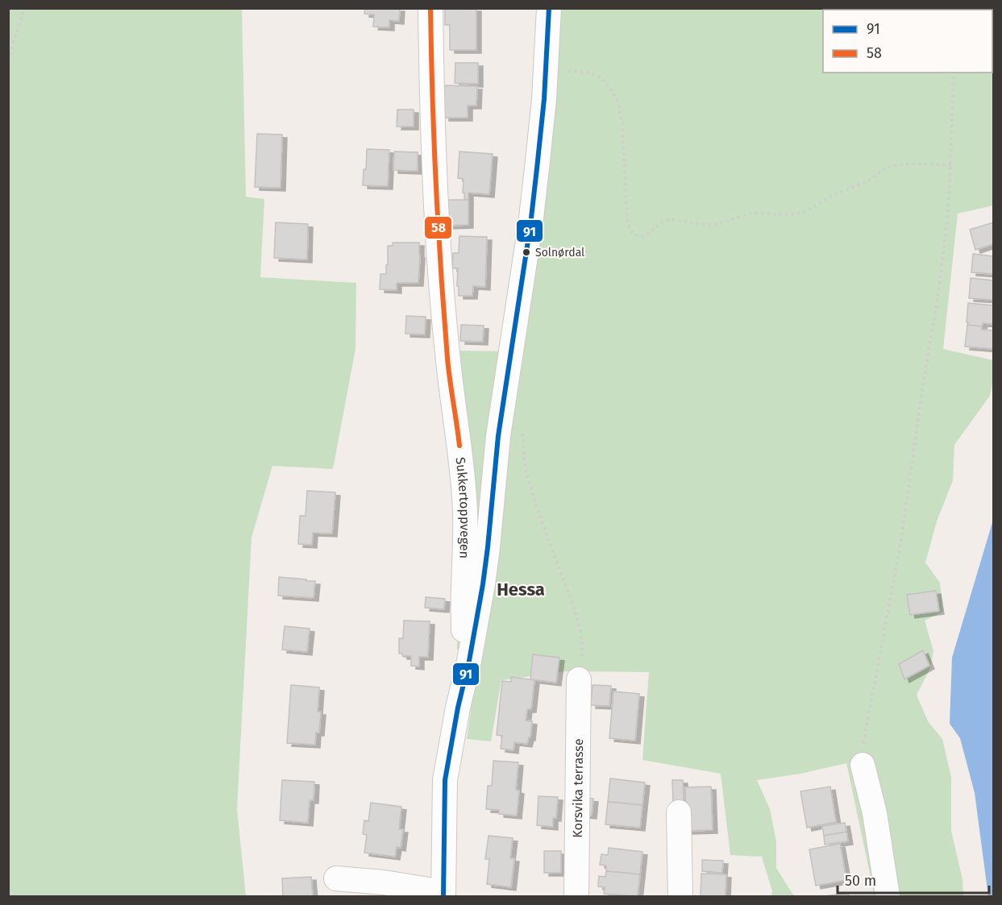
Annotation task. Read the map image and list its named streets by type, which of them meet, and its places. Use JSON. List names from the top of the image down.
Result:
{
  "streets": {
    "street": ["Sukkertoppvegen", "Korsvika terrasse"]
  },
  "districts": ["Hessa"],
  "places": ["Solnørdal"],
  "lines": ["transit line 91", "transit line 58"],
  "legend": ["91", "58"],
  "scale_bar": "50 m"
}
